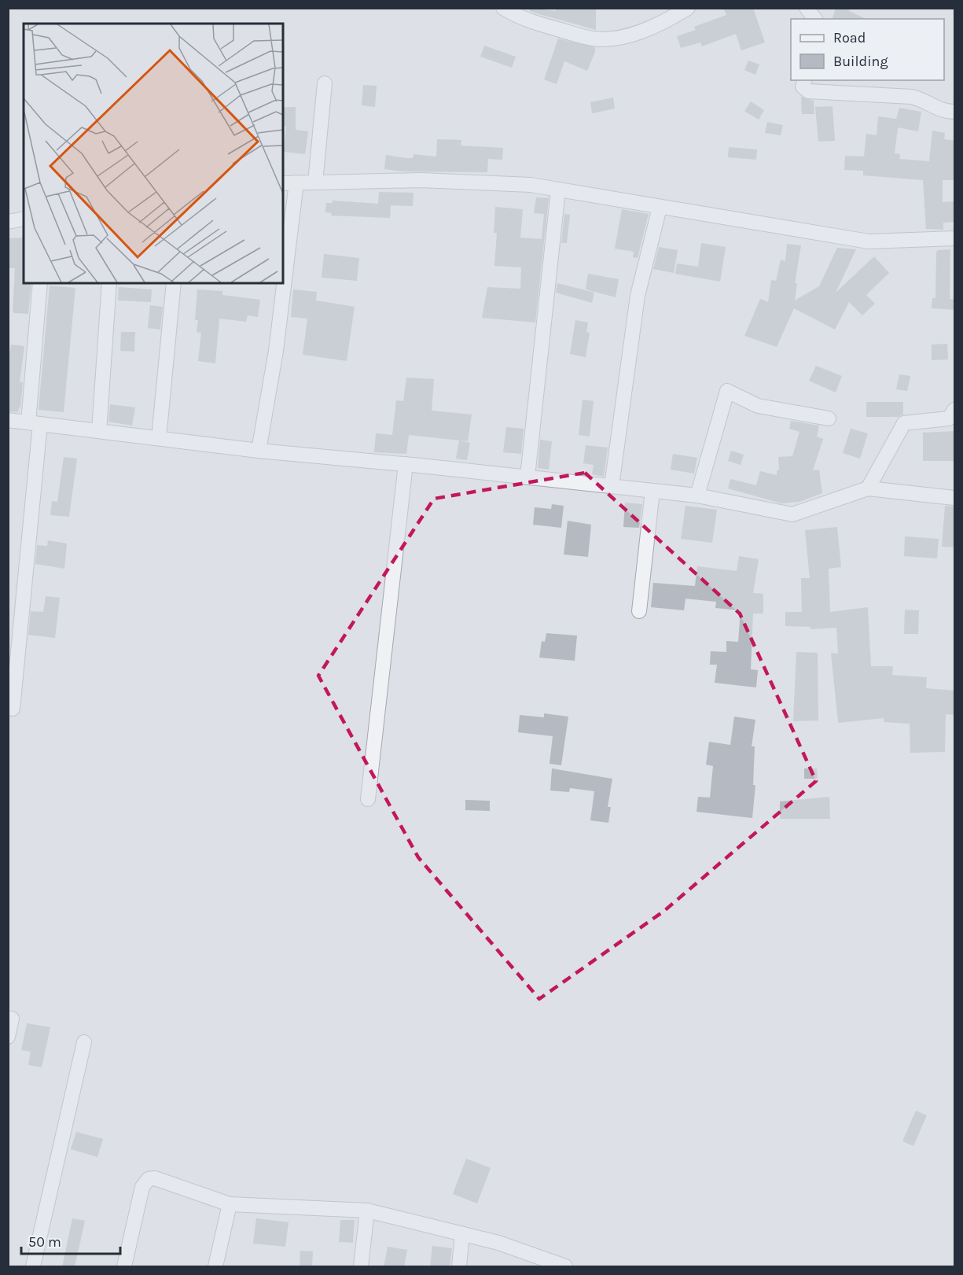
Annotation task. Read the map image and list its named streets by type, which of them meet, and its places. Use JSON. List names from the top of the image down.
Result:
{
  "legend": ["Road", "Building"],
  "scale_bar": "50 m"
}
